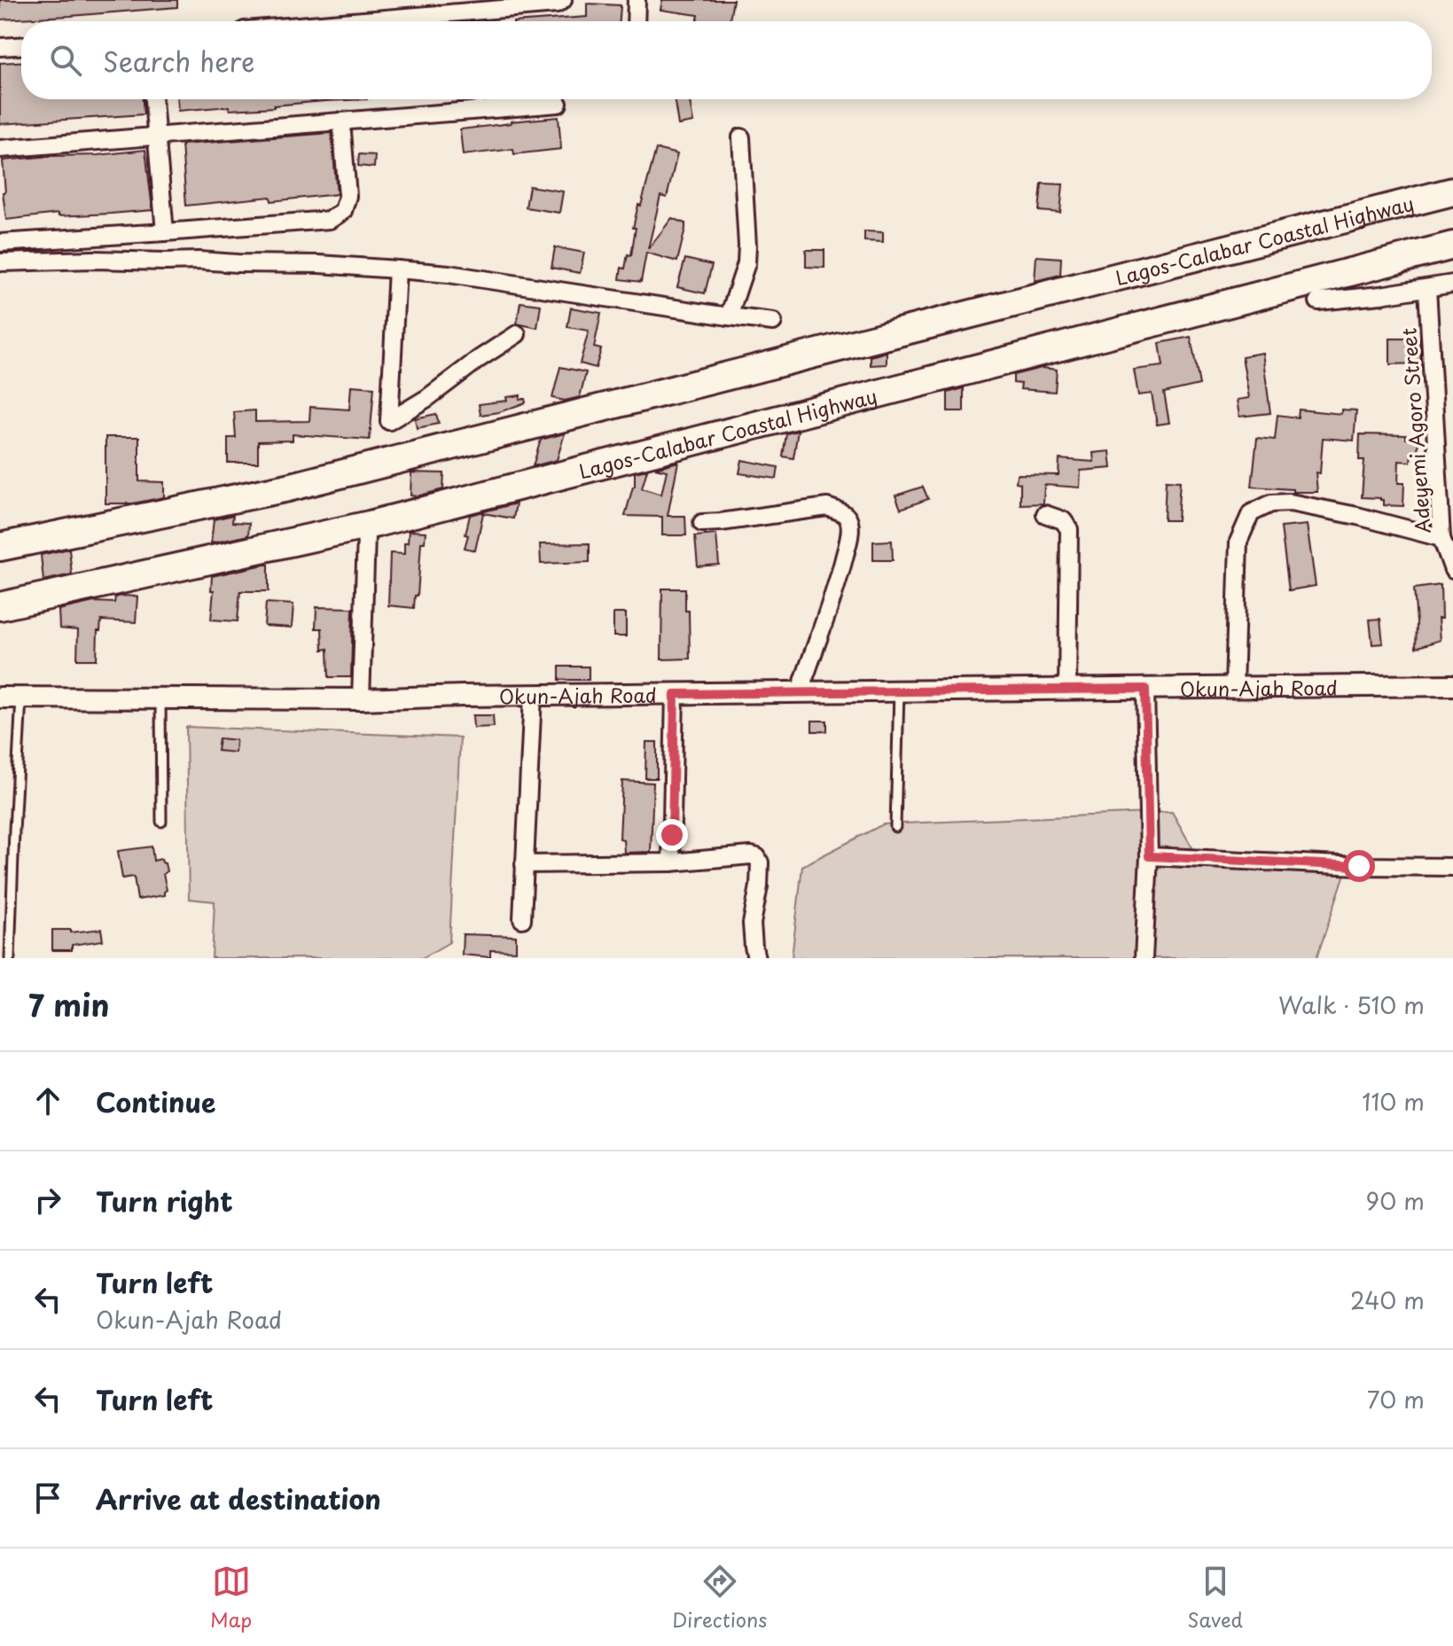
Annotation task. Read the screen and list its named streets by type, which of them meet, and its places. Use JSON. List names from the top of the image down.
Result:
{
  "streets": {
    "highway": ["Lagos-Calabar Coastal Highway"],
    "street": ["Adeyemi Agoro Street", "Okun-Ajah Road"]
  },
  "page": {
    "search": "Search here",
    "heading": ["7 min", "Walk · 510 m"],
    "list": [
      ["Continue", "110 m"],
      ["Turn right", "90 m"],
      ["Turn left", "Okun-Ajah Road", "240 m"],
      ["Turn left", "70 m"],
      "Arrive at destination"
    ],
    "nav": ["Map", "Directions", "Saved"]
  }
}
